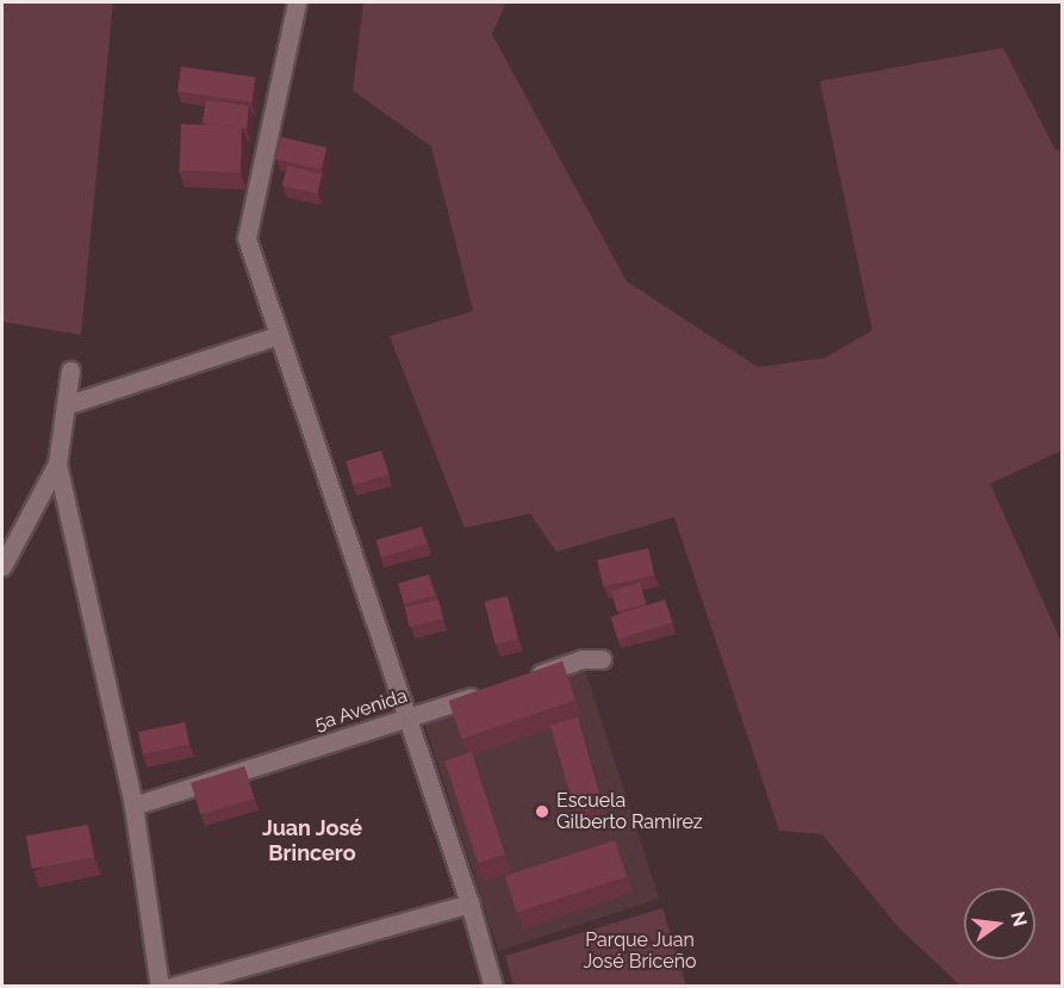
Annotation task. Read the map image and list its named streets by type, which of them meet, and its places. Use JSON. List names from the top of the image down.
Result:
{
  "streets": {
    "street": ["5a Avenida"]
  },
  "districts": ["Juan José Brincero"],
  "parks": ["Parque Juan José Briceño"],
  "places": ["Escuela Gilberto Ramírez"],
  "north": "right"
}
